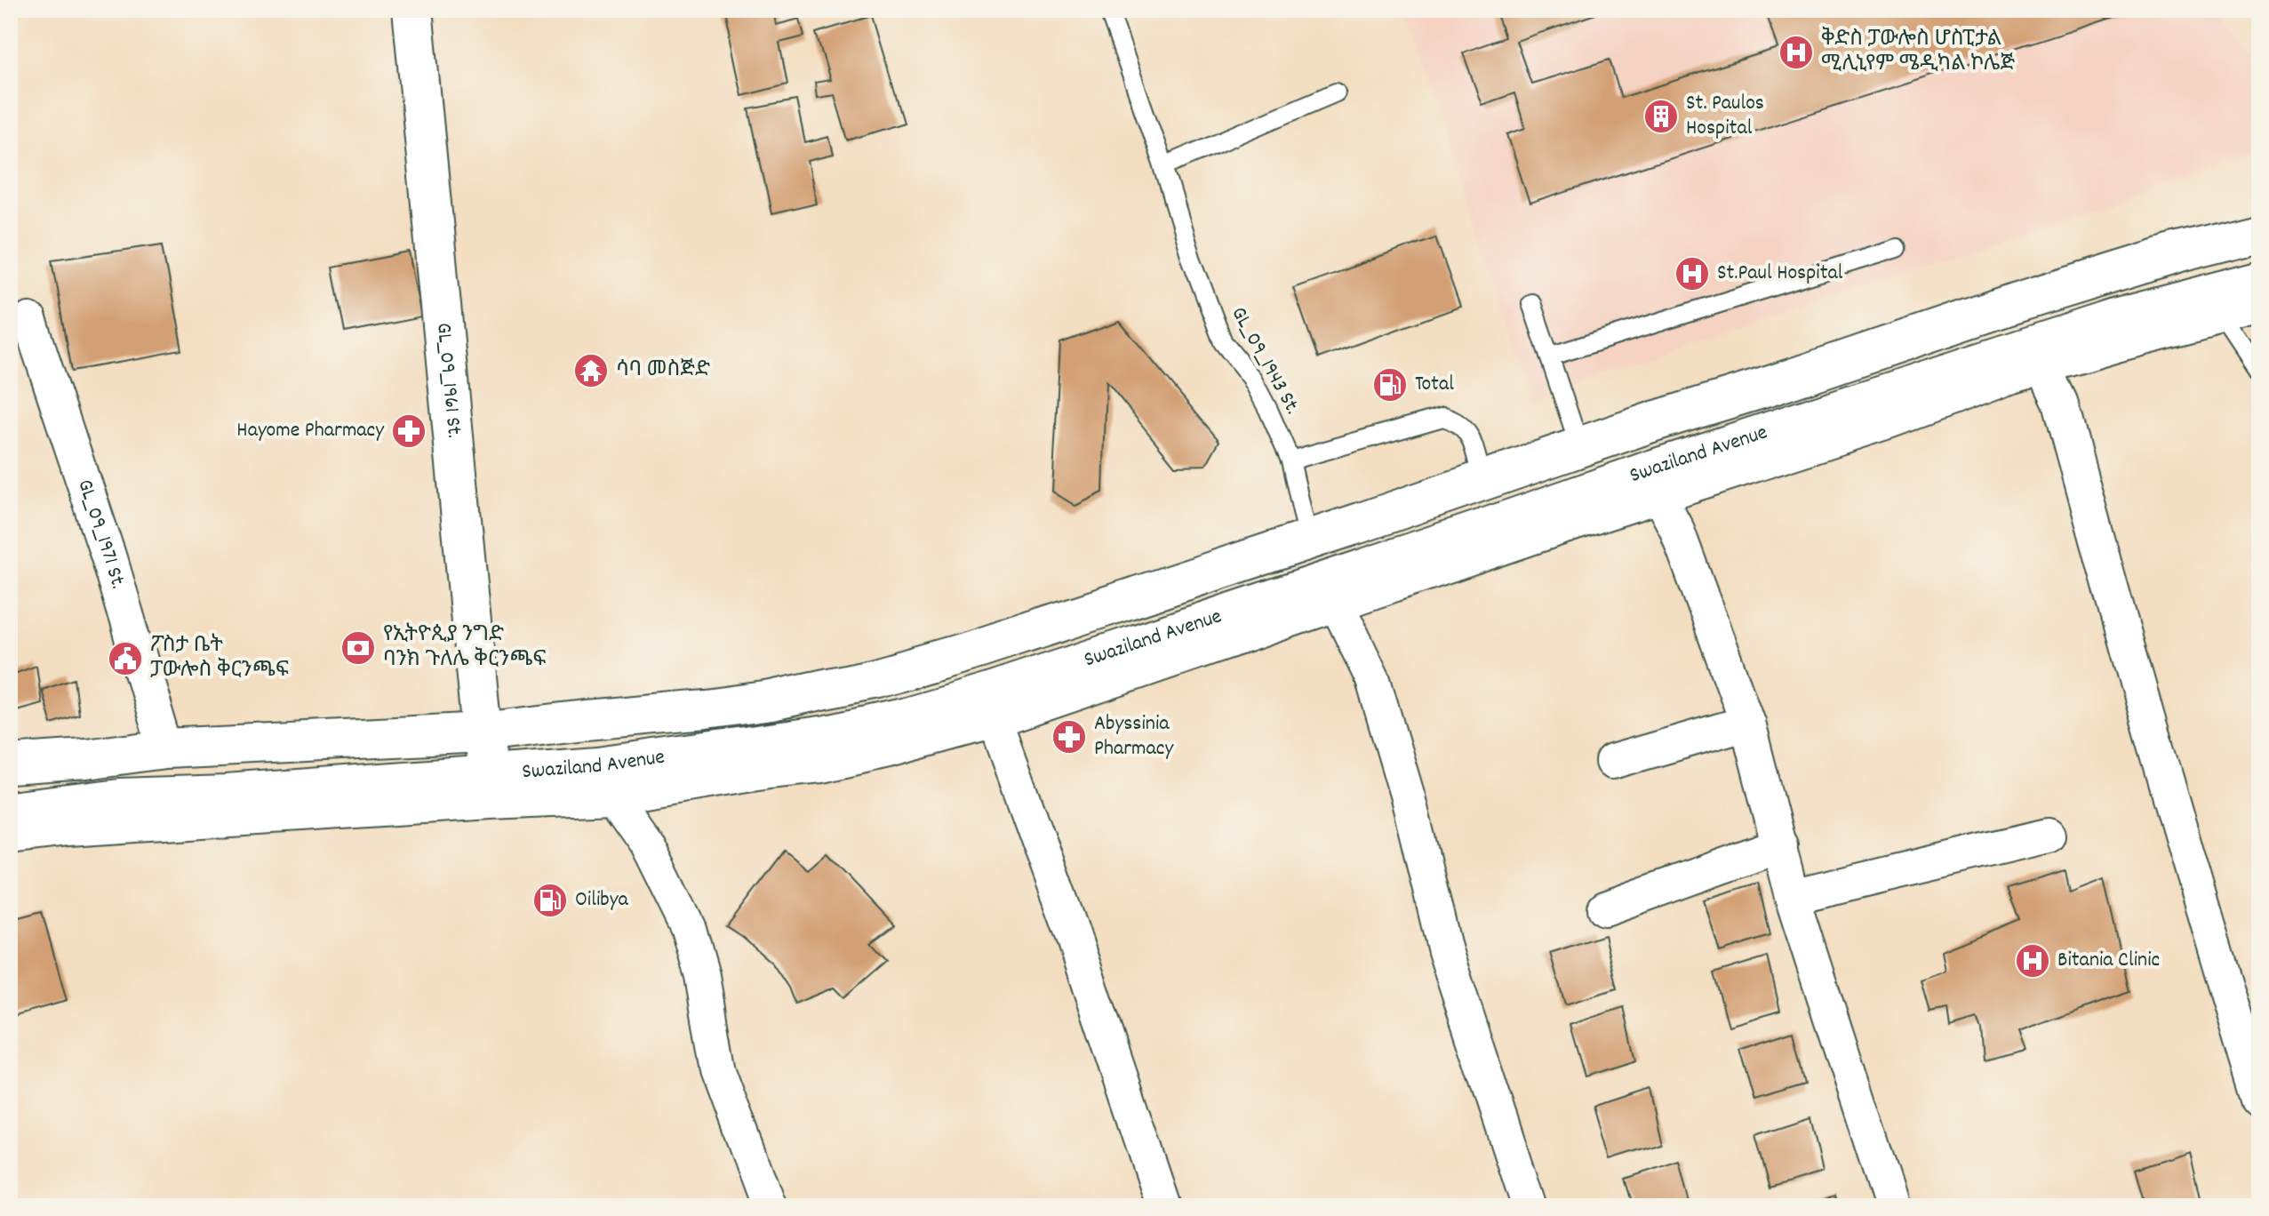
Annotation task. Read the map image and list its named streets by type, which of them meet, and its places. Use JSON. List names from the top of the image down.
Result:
{
  "streets": {
    "main road": ["GL_09_1961 St.", "Swaziland Avenue"],
    "street": ["GL_09_1971 St."],
    "lane": ["GL_09_1943 St."]
  },
  "crossings": [
    ["GL_09_1961 St.", "Swaziland Avenue"]
  ],
  "places": {
    "hospital": ["ቅድስ ፓውሎስ ሆስፒታል ሚሊኒየም ሜዲካል ኮሌጅ", "St.Paul Hospital", "Bitania Clinic"],
    "building": ["St. Paulos Hospital"],
    "temple": ["ሳባ መስጅድ"],
    "fuel station": ["Total", "Oilibya"],
    "pharmacy": ["Hayome Pharmacy", "Abyssinia Pharmacy"],
    "bank": ["የኢትዮጲያ ንግድ ባንክ ጉለሌ ቅርንጫፍ"],
    "public building": ["ፖስታ ቤት ፓውሎስ ቅርንጫፍ"]
  }
}
